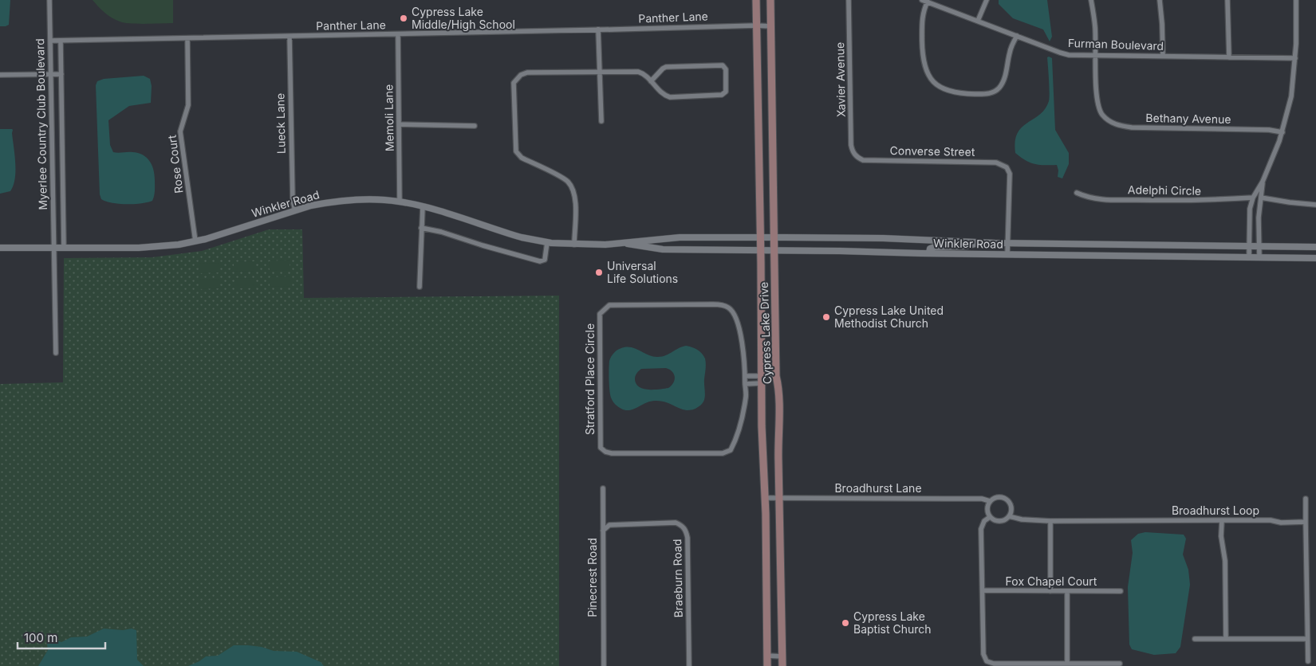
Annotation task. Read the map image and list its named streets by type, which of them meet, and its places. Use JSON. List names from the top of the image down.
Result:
{
  "streets": {
    "main road": ["Cypress Lake Drive"],
    "street": [
      "Panther Lane",
      "Furman Boulevard",
      "Xavier Avenue",
      "Memoli Lane",
      "Bethany Avenue",
      "Lueck Lane",
      "Myerlee Country Club Boulevard",
      "Converse Street",
      "Rose Court",
      "Adelphi Circle",
      "Winkler Road",
      "Stratford Place Circle",
      "Broadhurst Lane",
      "Broadhurst Loop",
      "Pinecrest Road",
      "Braeburn Road",
      "Fox Chapel Court"
    ]
  },
  "crossings": [
    ["Panther Lane", "Memoli Lane"],
    ["Panther Lane", "Lueck Lane"],
    ["Panther Lane", "Myerlee Country Club Boulevard"],
    ["Panther Lane", "Rose Court"],
    ["Panther Lane", "Cypress Lake Drive"],
    ["Furman Boulevard", "Bethany Avenue"],
    ["Xavier Avenue", "Converse Street"],
    ["Memoli Lane", "Winkler Road"],
    ["Lueck Lane", "Winkler Road"],
    ["Myerlee Country Club Boulevard", "Winkler Road"],
    ["Converse Street", "Winkler Road"],
    ["Rose Court", "Winkler Road"],
    ["Winkler Road", "Cypress Lake Drive"],
    ["Cypress Lake Drive", "Broadhurst Lane"],
    ["Broadhurst Lane", "Broadhurst Loop"],
    ["Pinecrest Road", "Braeburn Road"]
  ],
  "places": [
    "Cypress Lake Middle/High School",
    "Universal Life Solutions",
    "Cypress Lake United Methodist Church",
    "Cypress Lake Baptist Church"
  ],
  "scale_bar": "100 m"
}
